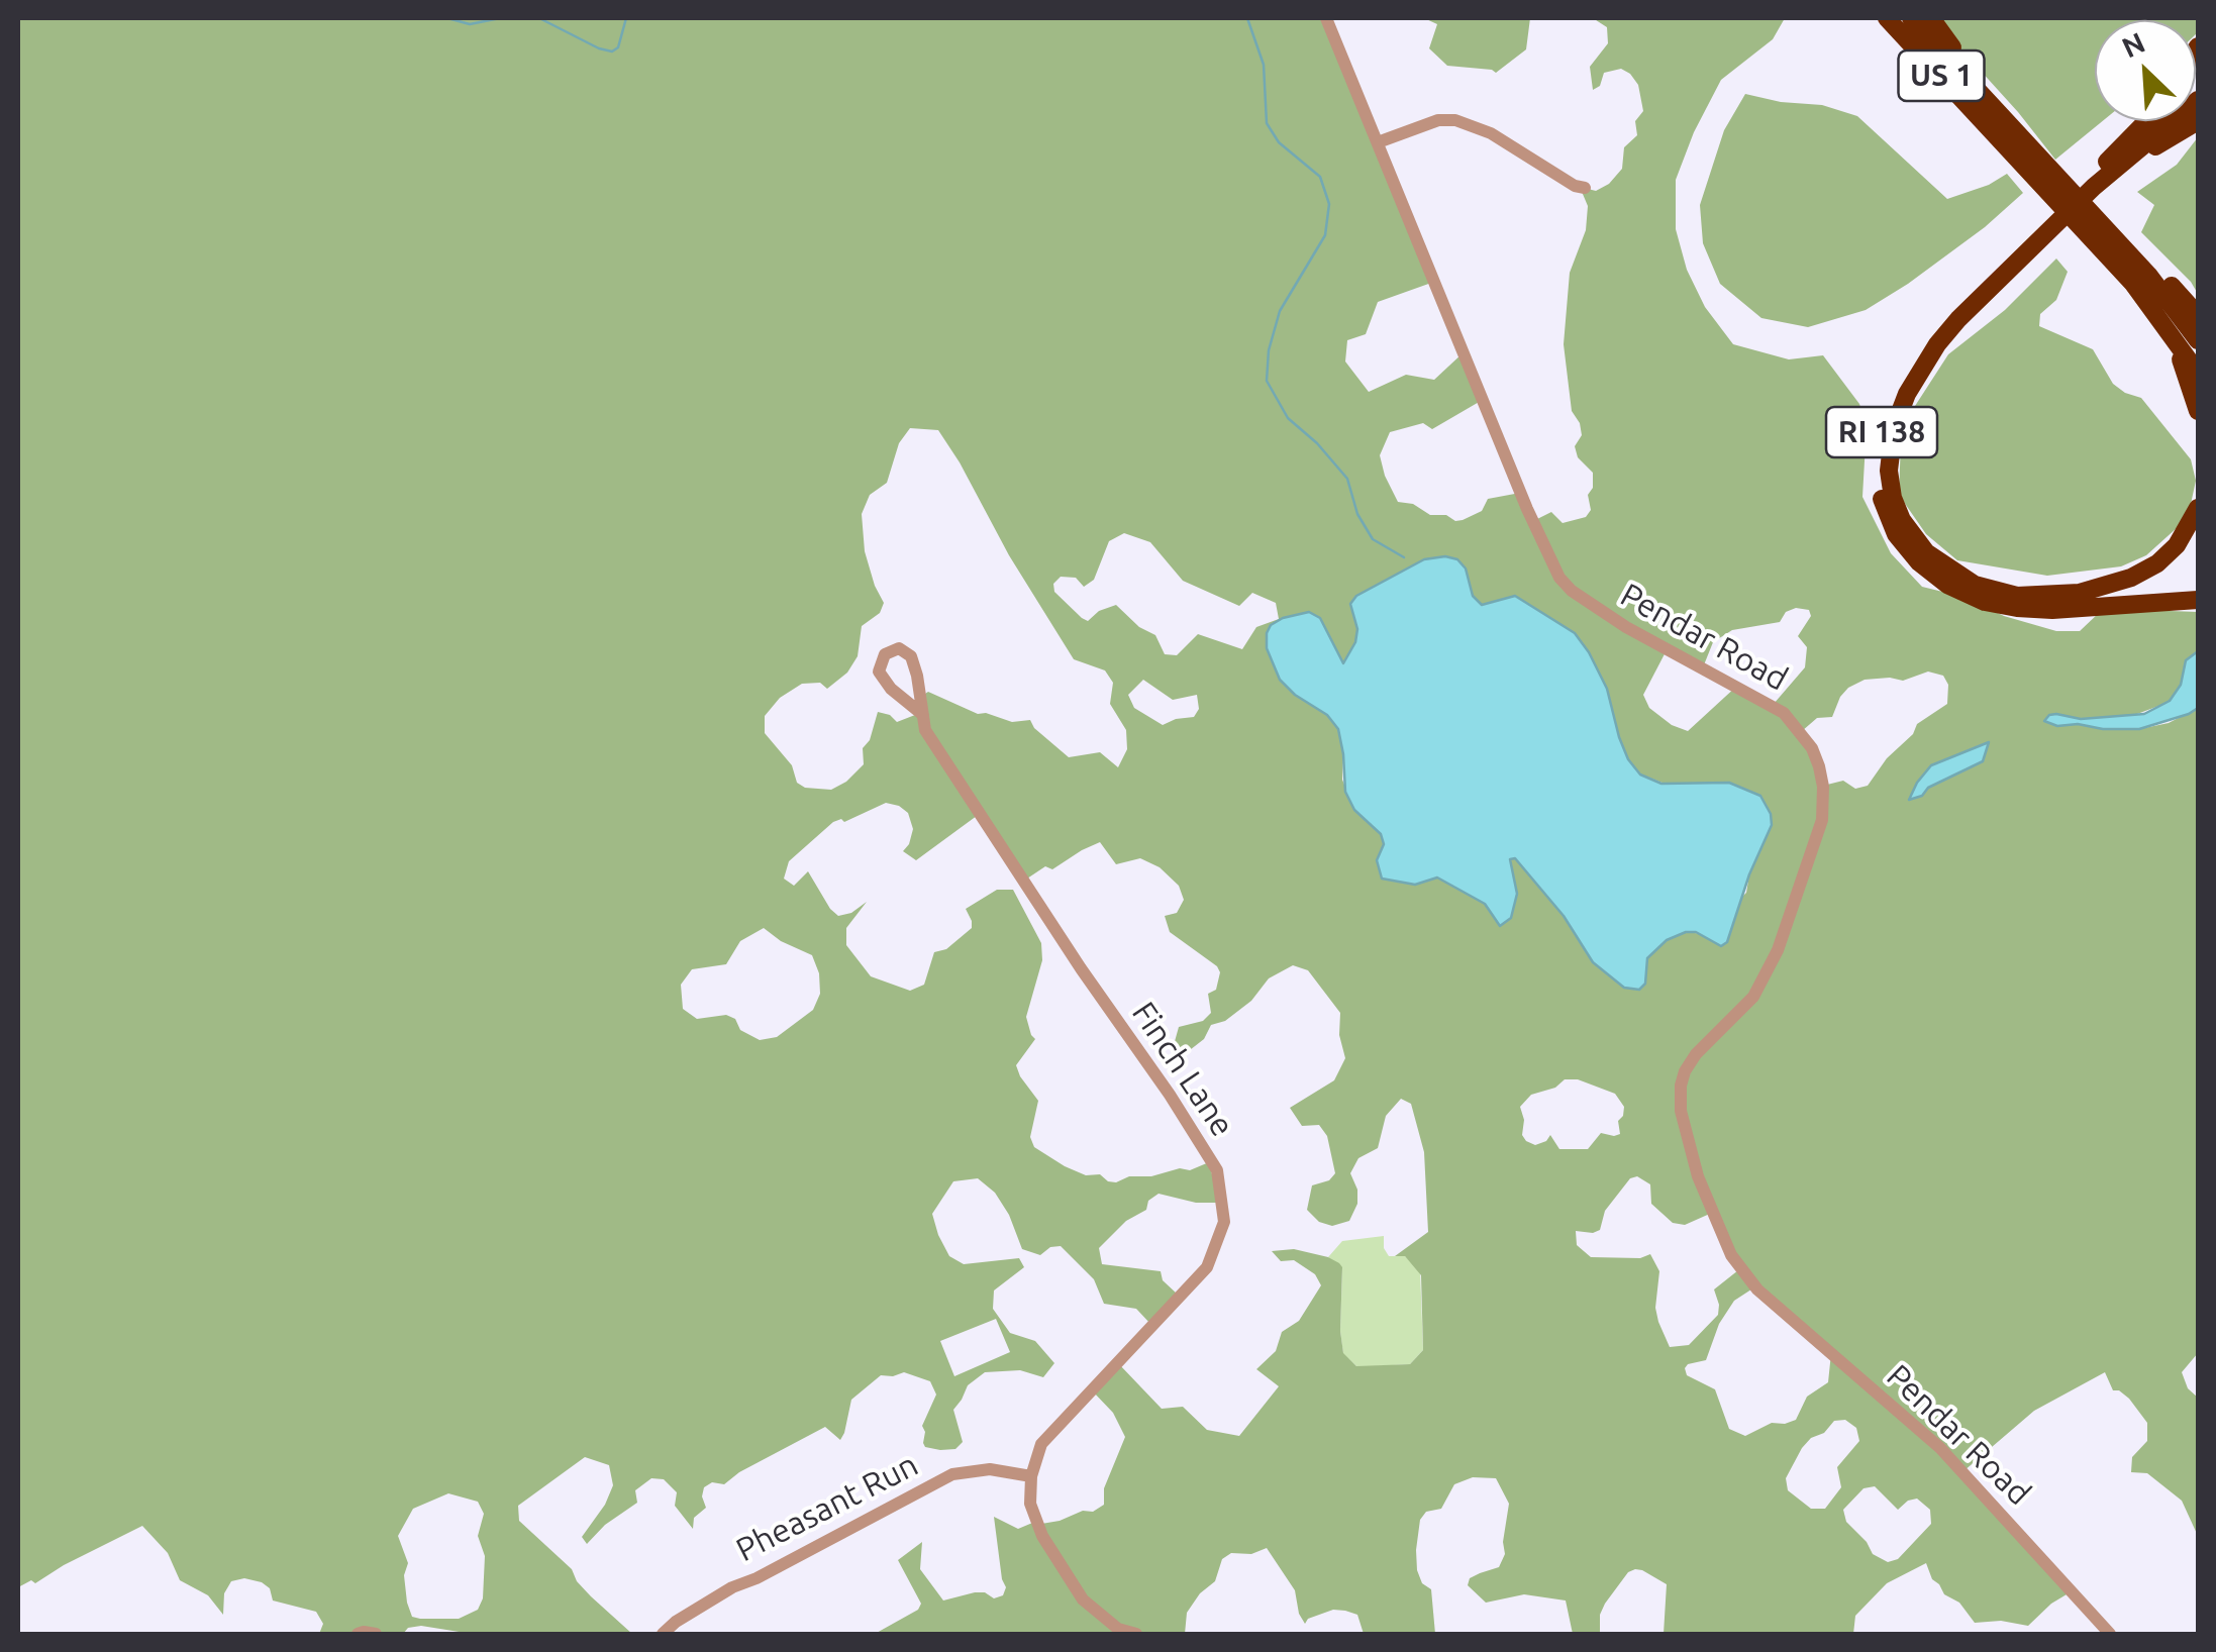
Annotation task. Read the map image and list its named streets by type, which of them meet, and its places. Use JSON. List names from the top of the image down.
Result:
{
  "streets": {
    "highway": ["US 1", "RI 138"],
    "street": ["Pendar Road", "Finch Lane", "Pheasant Run"]
  },
  "crossings": [
    ["Finch Lane", "Pheasant Run"]
  ],
  "north": "top left"
}
